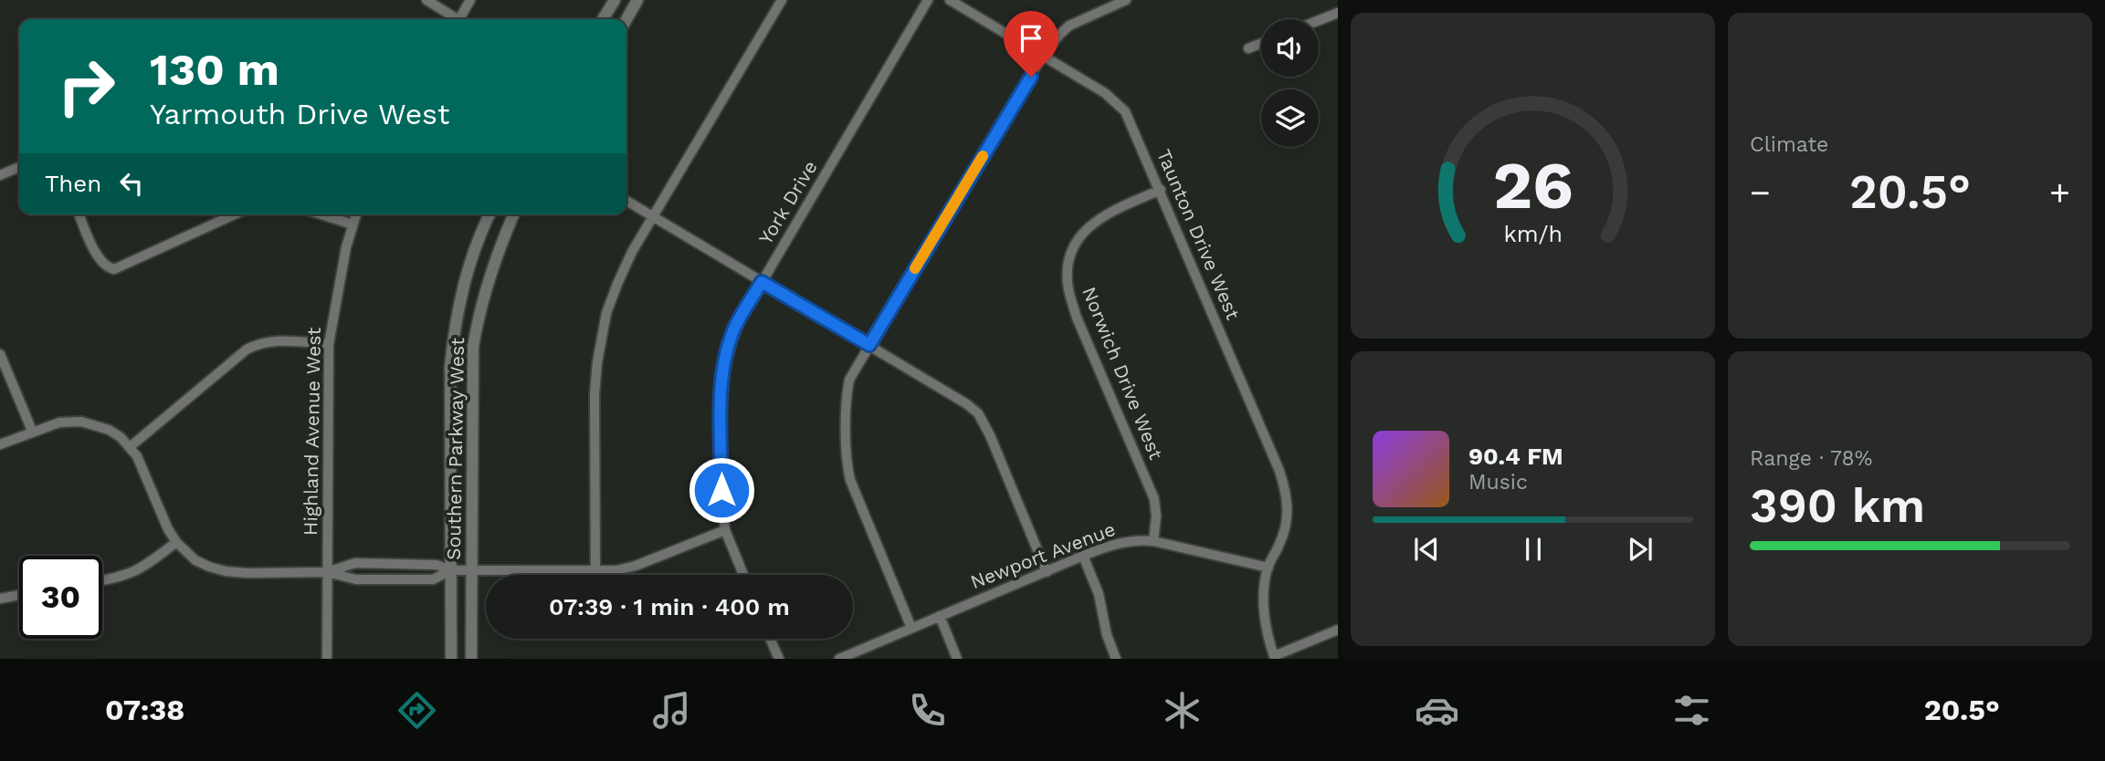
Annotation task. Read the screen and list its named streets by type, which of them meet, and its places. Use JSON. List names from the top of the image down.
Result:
{
  "streets": {
    "street": [
      "York Drive",
      "Taunton Drive West",
      "Norwich Drive West",
      "Highland Avenue West",
      "Southern Parkway West",
      "Newport Avenue"
    ]
  },
  "crossings": [
    ["Taunton Drive West", "Norwich Drive West"],
    ["Taunton Drive West", "Newport Avenue"],
    ["Norwich Drive West", "Newport Avenue"]
  ],
  "page": {
    "tile": [
      "Climate",
      ["Range · 78%", "390 km"]
    ],
    "turn": ["130 m", "Yarmouth Drive West"],
    "then": "Then",
    "heat": ["−", "20.5°", "+"],
    "song": ["90.4 FM", "Music"],
    "limit": "30",
    "trip": "07:39 · 1 min · 400 m",
    "tabs": ["07:38", "20.5°"],
    "gauge": ["26", "km/h"]
  }
}
